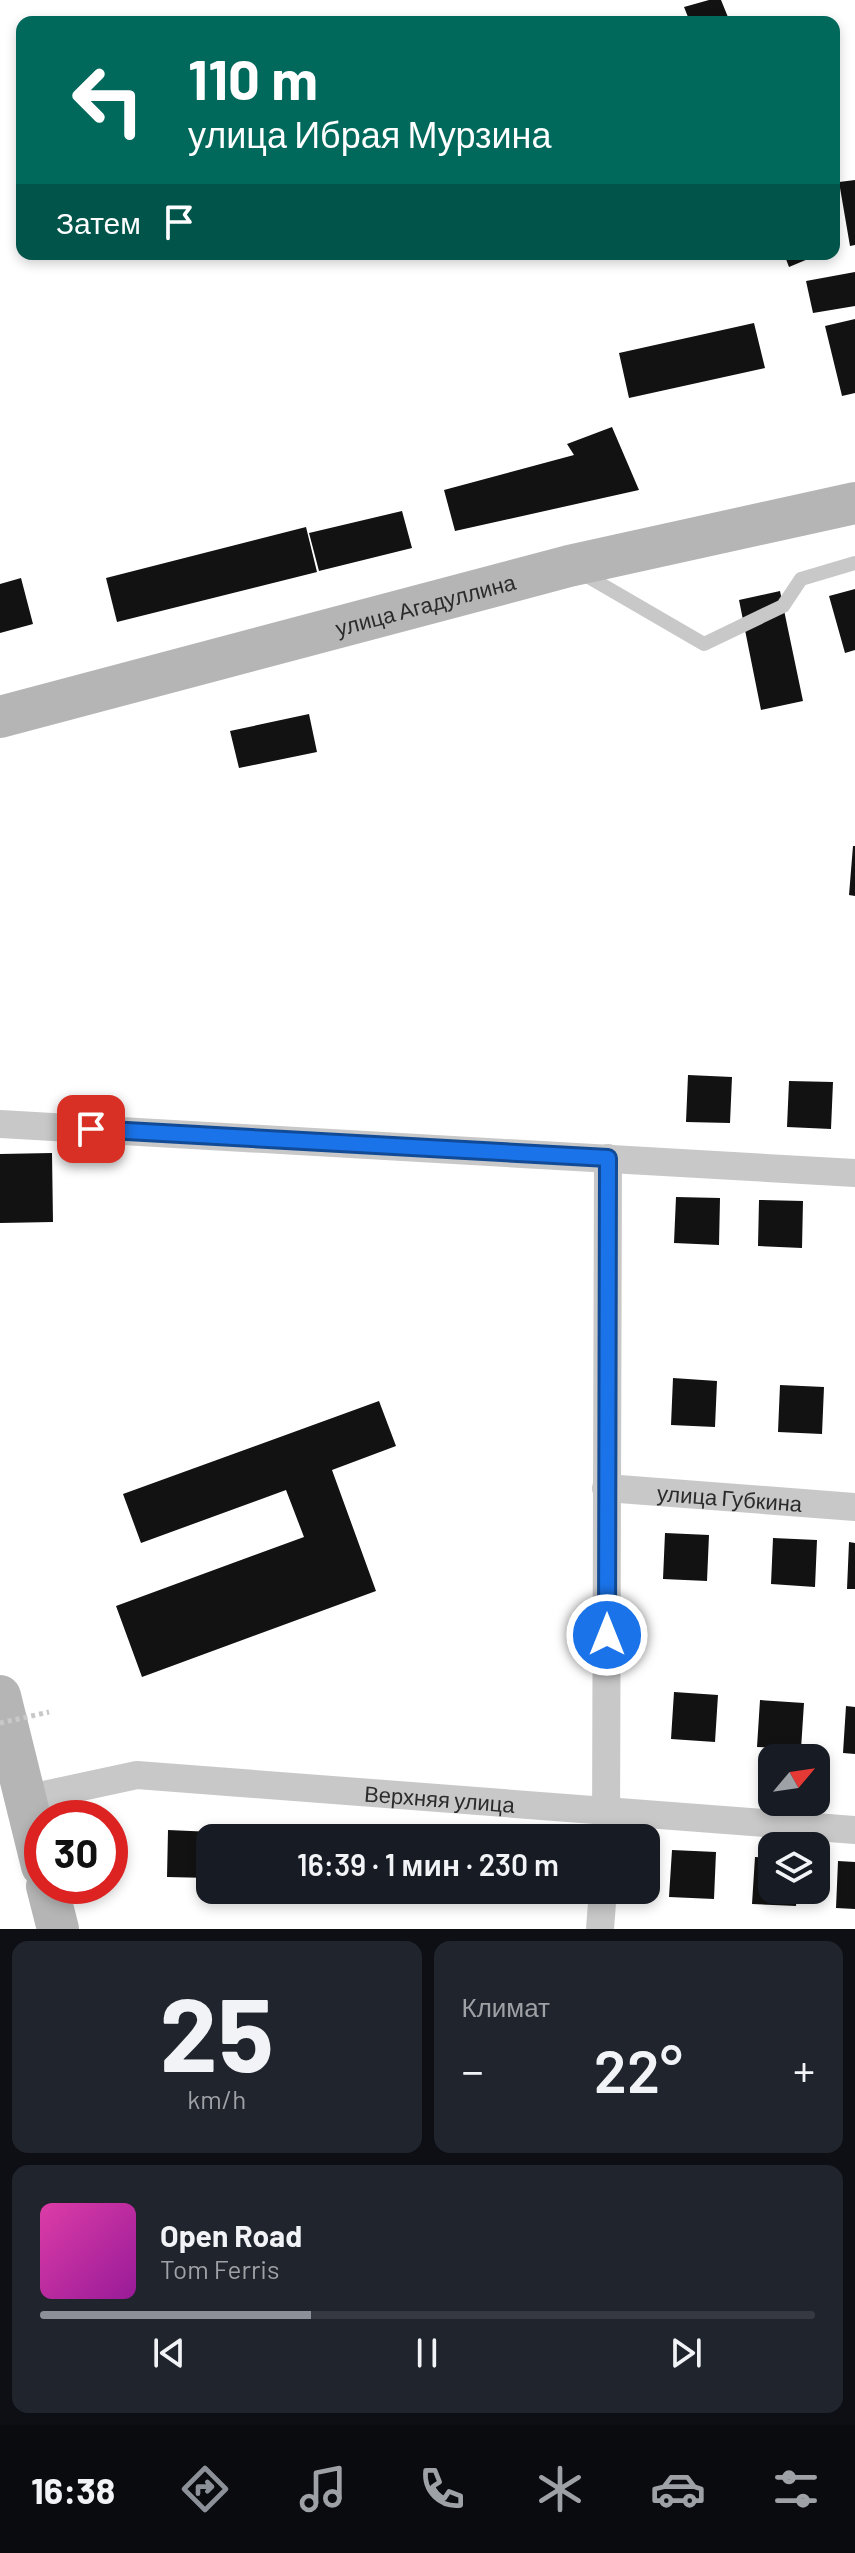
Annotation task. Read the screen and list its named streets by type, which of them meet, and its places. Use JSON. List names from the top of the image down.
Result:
{
  "streets": {
    "main road": ["улица Агадуллина"],
    "street": ["улица Губкина", "Верхняя улица"]
  },
  "north": "top right",
  "page": {
    "turn": ["110 m", "улица Ибрая Мурзина"],
    "then": "Затем",
    "limit": "30",
    "trip": "16:39 · 1 мин · 230 m",
    "tile": [
      ["25", "km/h"],
      "Климат"
    ],
    "heat": ["−", "22°", "+"],
    "song": ["Open Road", "Tom Ferris"],
    "tabs": "16:38"
  }
}
